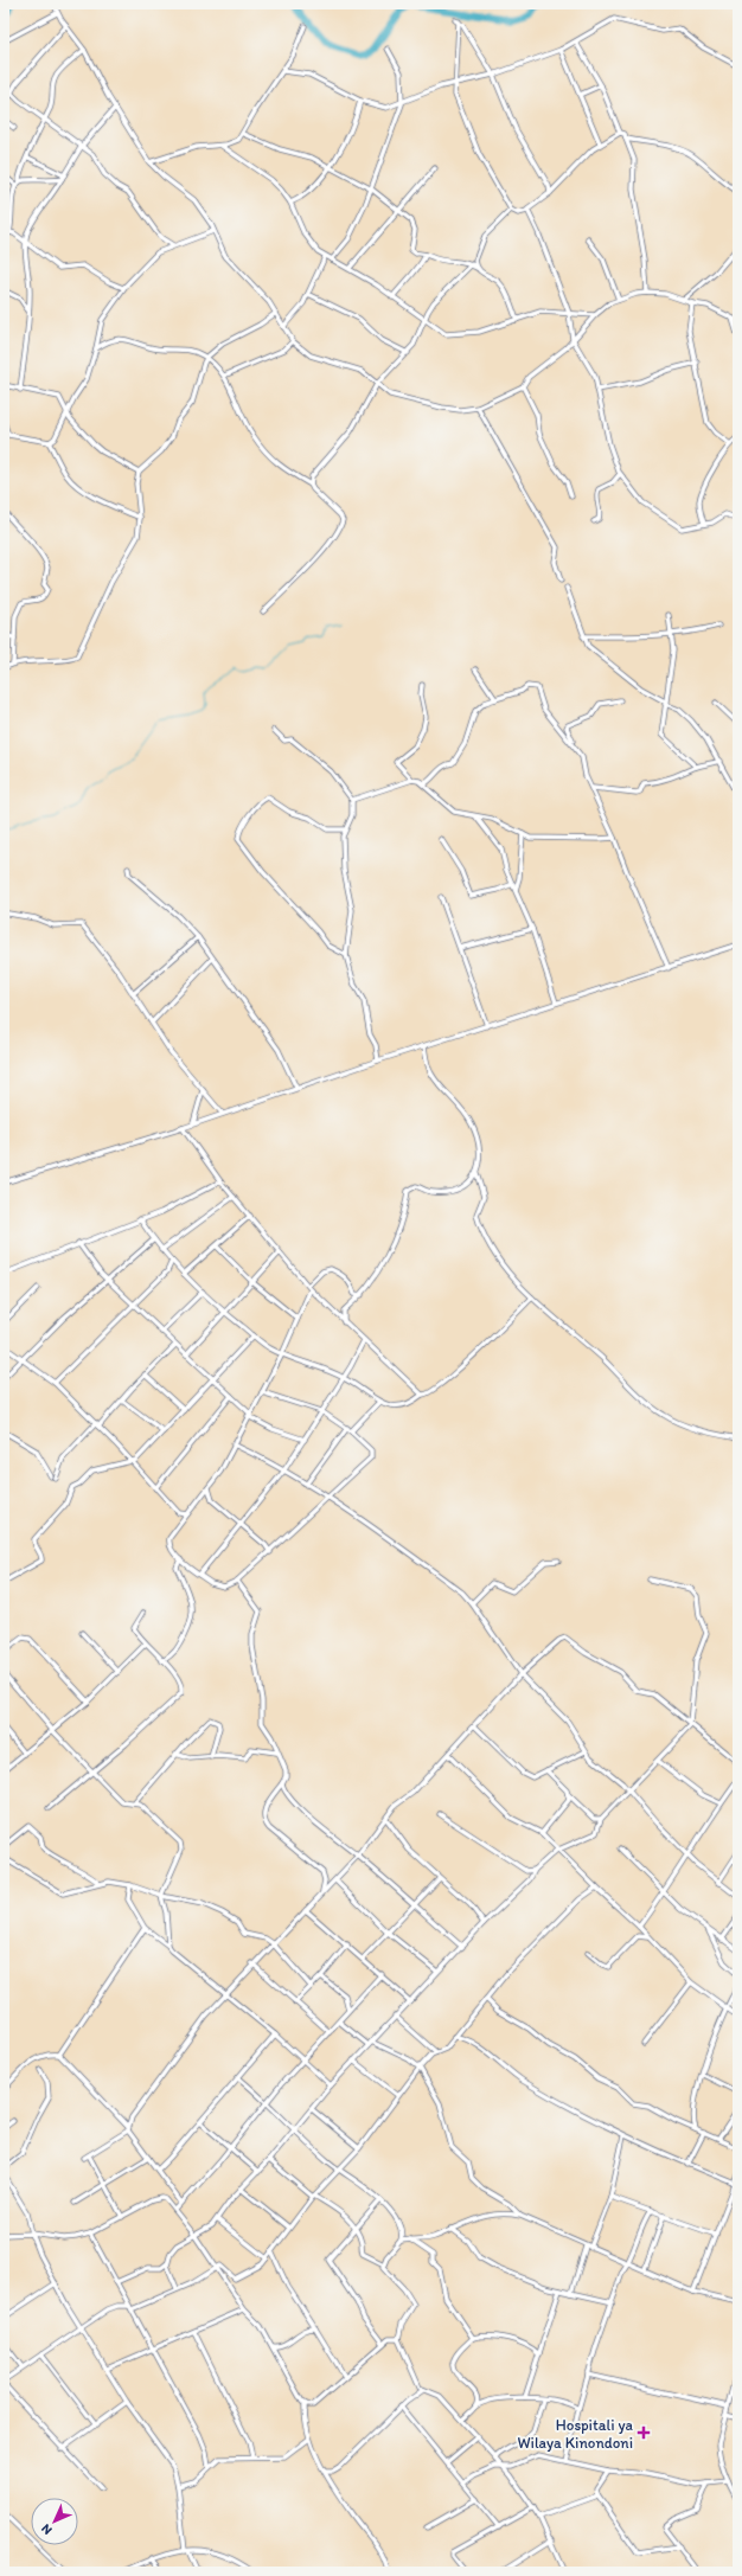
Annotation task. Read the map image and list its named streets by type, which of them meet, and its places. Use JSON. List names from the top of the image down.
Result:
{
  "places": {
    "health": ["Hospitali ya Wilaya Kinondoni"]
  },
  "north": "bottom left"
}
